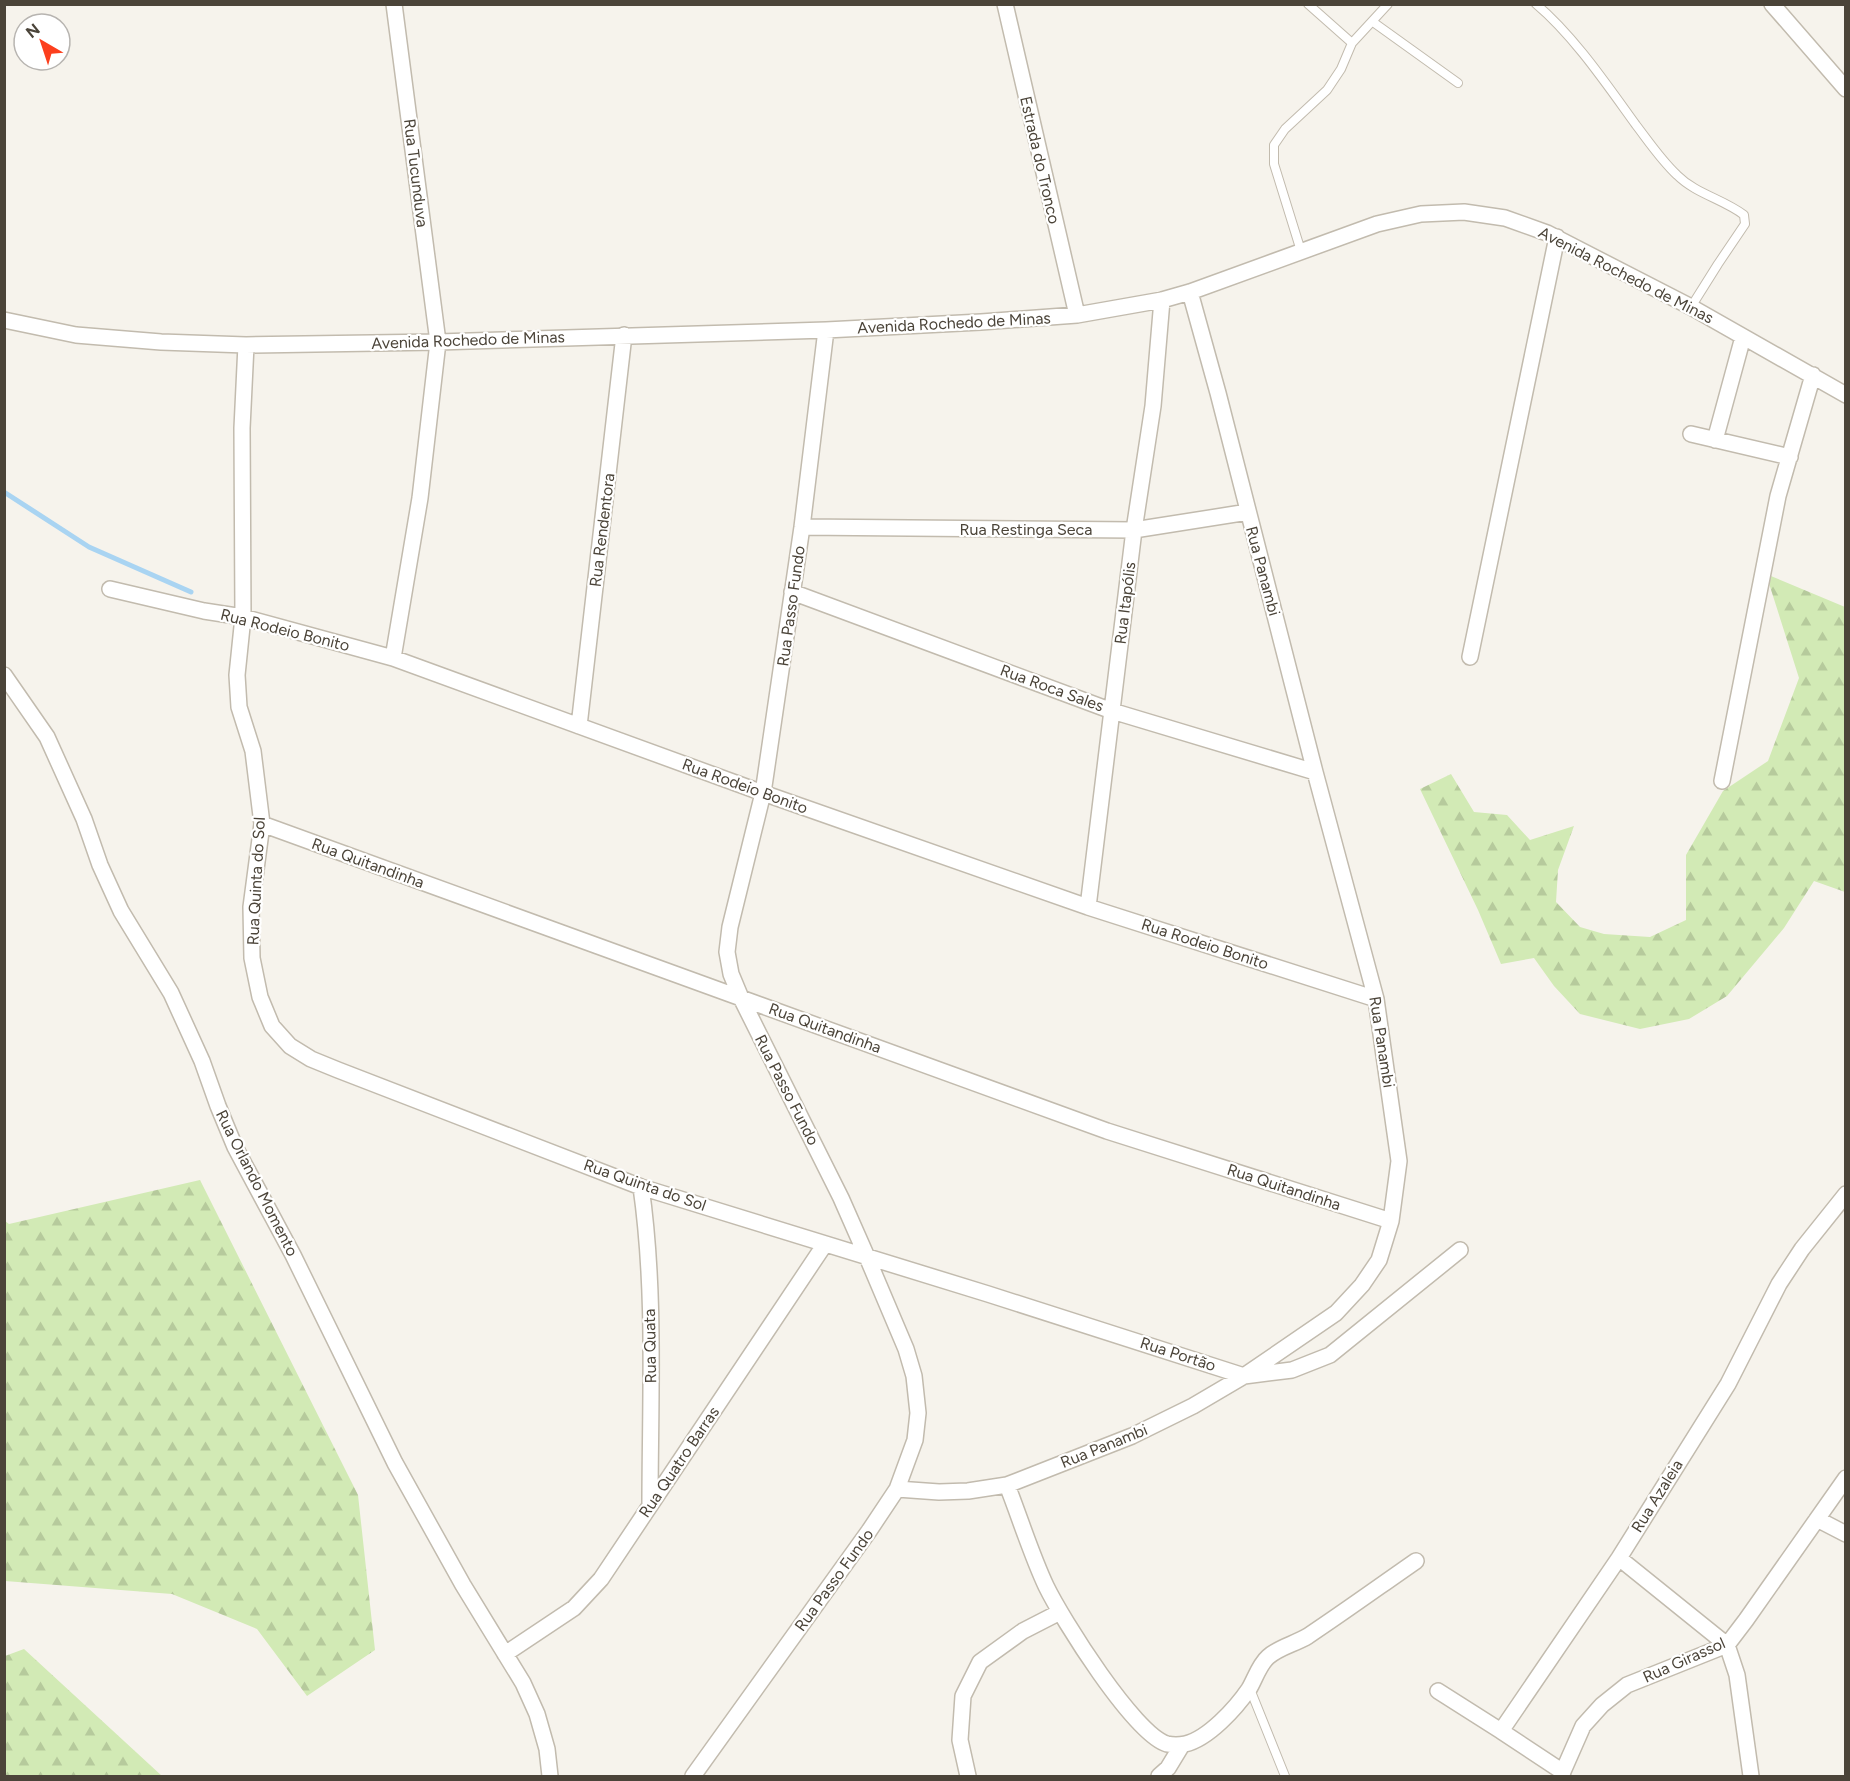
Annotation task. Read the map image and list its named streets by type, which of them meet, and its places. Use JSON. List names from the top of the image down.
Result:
{
  "streets": {
    "street": [
      "Estrada do Tronco",
      "Rua Tucunduva",
      "Avenida Rochedo de Minas",
      "Rua Restinga Seca",
      "Rua Rendentora",
      "Rua Panambi",
      "Rua Itapólis",
      "Rua Passo Fundo",
      "Rua Rodeio Bonito",
      "Rua Roca Sales",
      "Rua Quitandinha",
      "Rua Quinta do Sol",
      "Rua Orlando Momento",
      "Rua Quata",
      "Rua Portão",
      "Rua Quatro Barras",
      "Rua Azaleia",
      "Rua Girassol"
    ]
  },
  "crossings": [
    ["Estrada do Tronco", "Avenida Rochedo de Minas"],
    ["Rua Tucunduva", "Avenida Rochedo de Minas"],
    ["Rua Tucunduva", "Rua Rodeio Bonito"],
    ["Avenida Rochedo de Minas", "Rua Rendentora"],
    ["Avenida Rochedo de Minas", "Rua Panambi"],
    ["Avenida Rochedo de Minas", "Rua Itapólis"],
    ["Avenida Rochedo de Minas", "Rua Passo Fundo"],
    ["Avenida Rochedo de Minas", "Rua Quinta do Sol"],
    ["Rua Restinga Seca", "Rua Panambi"],
    ["Rua Restinga Seca", "Rua Itapólis"],
    ["Rua Restinga Seca", "Rua Passo Fundo"],
    ["Rua Rendentora", "Rua Rodeio Bonito"],
    ["Rua Panambi", "Rua Passo Fundo"],
    ["Rua Panambi", "Rua Rodeio Bonito"],
    ["Rua Panambi", "Rua Roca Sales"],
    ["Rua Panambi", "Rua Quitandinha"],
    ["Rua Panambi", "Rua Portão"],
    ["Rua Itapólis", "Rua Rodeio Bonito"],
    ["Rua Itapólis", "Rua Roca Sales"],
    ["Rua Passo Fundo", "Rua Rodeio Bonito"],
    ["Rua Passo Fundo", "Rua Roca Sales"],
    ["Rua Passo Fundo", "Rua Quitandinha"],
    ["Rua Passo Fundo", "Rua Quinta do Sol"],
    ["Rua Passo Fundo", "Rua Portão"],
    ["Rua Rodeio Bonito", "Rua Quinta do Sol"],
    ["Rua Quitandinha", "Rua Quinta do Sol"],
    ["Rua Quinta do Sol", "Rua Quata"],
    ["Rua Quinta do Sol", "Rua Portão"],
    ["Rua Quinta do Sol", "Rua Quatro Barras"],
    ["Rua Orlando Momento", "Rua Quatro Barras"],
    ["Rua Quata", "Rua Quatro Barras"]
  ],
  "north": "top left"
}
